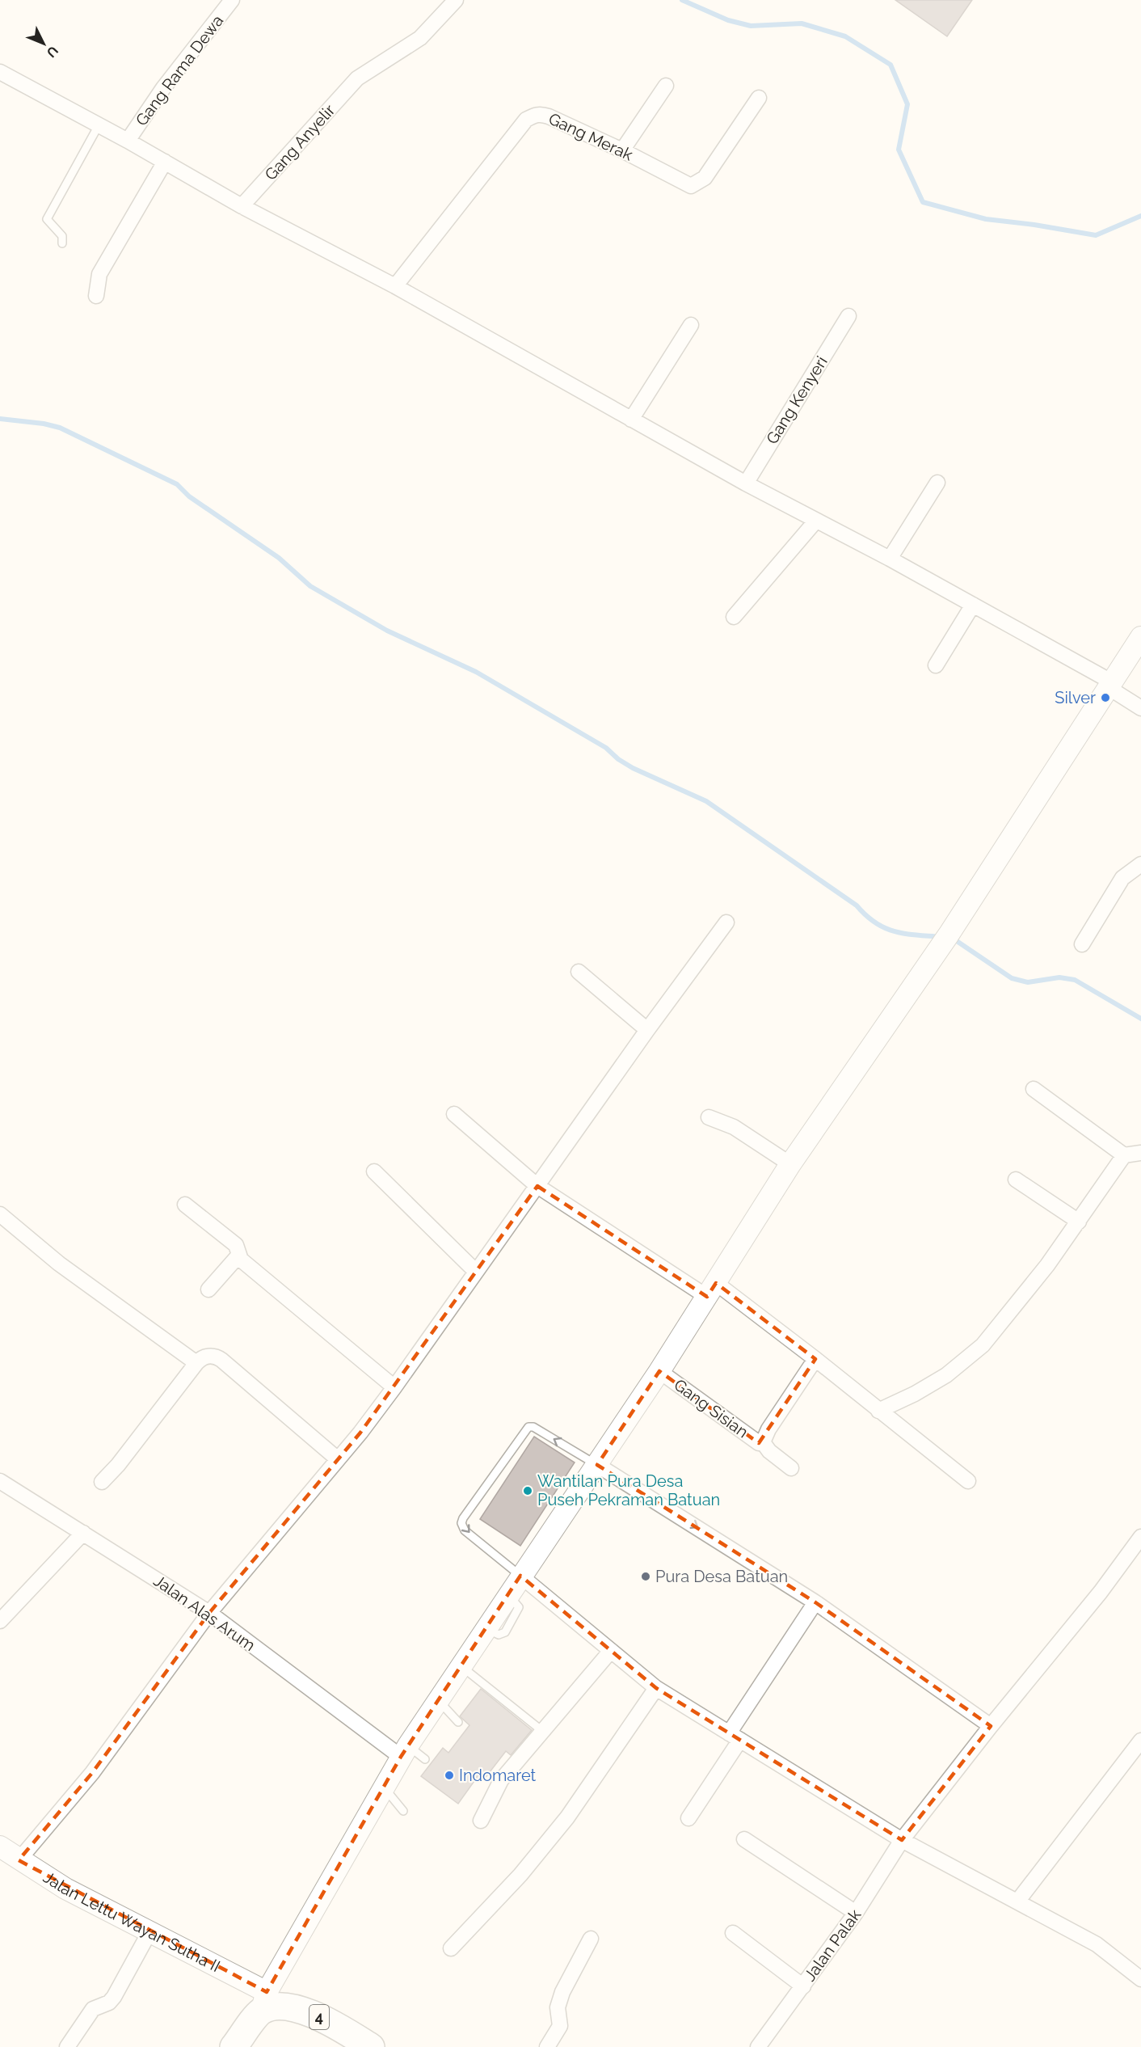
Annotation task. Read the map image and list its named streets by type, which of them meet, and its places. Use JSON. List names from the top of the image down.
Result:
{
  "streets": {
    "highway": ["4"],
    "main road": ["Jalan Lettu Wayan Sutha II"],
    "street": [
      "Gang Rama Dewa",
      "Gang Merak",
      "Gang Anyelir",
      "Gang Kenyeri",
      "Gang Sisian",
      "Jalan Alas Arum",
      "Jalan Palak"
    ]
  },
  "crossings": [
    ["Jalan Lettu Wayan Sutha II", "4"]
  ],
  "places": [
    "Silver",
    "Wantilan Pura Desa Puseh Pekraman Batuan",
    "Pura Desa Batuan",
    "Indomaret"
  ],
  "north": "bottom right"
}
